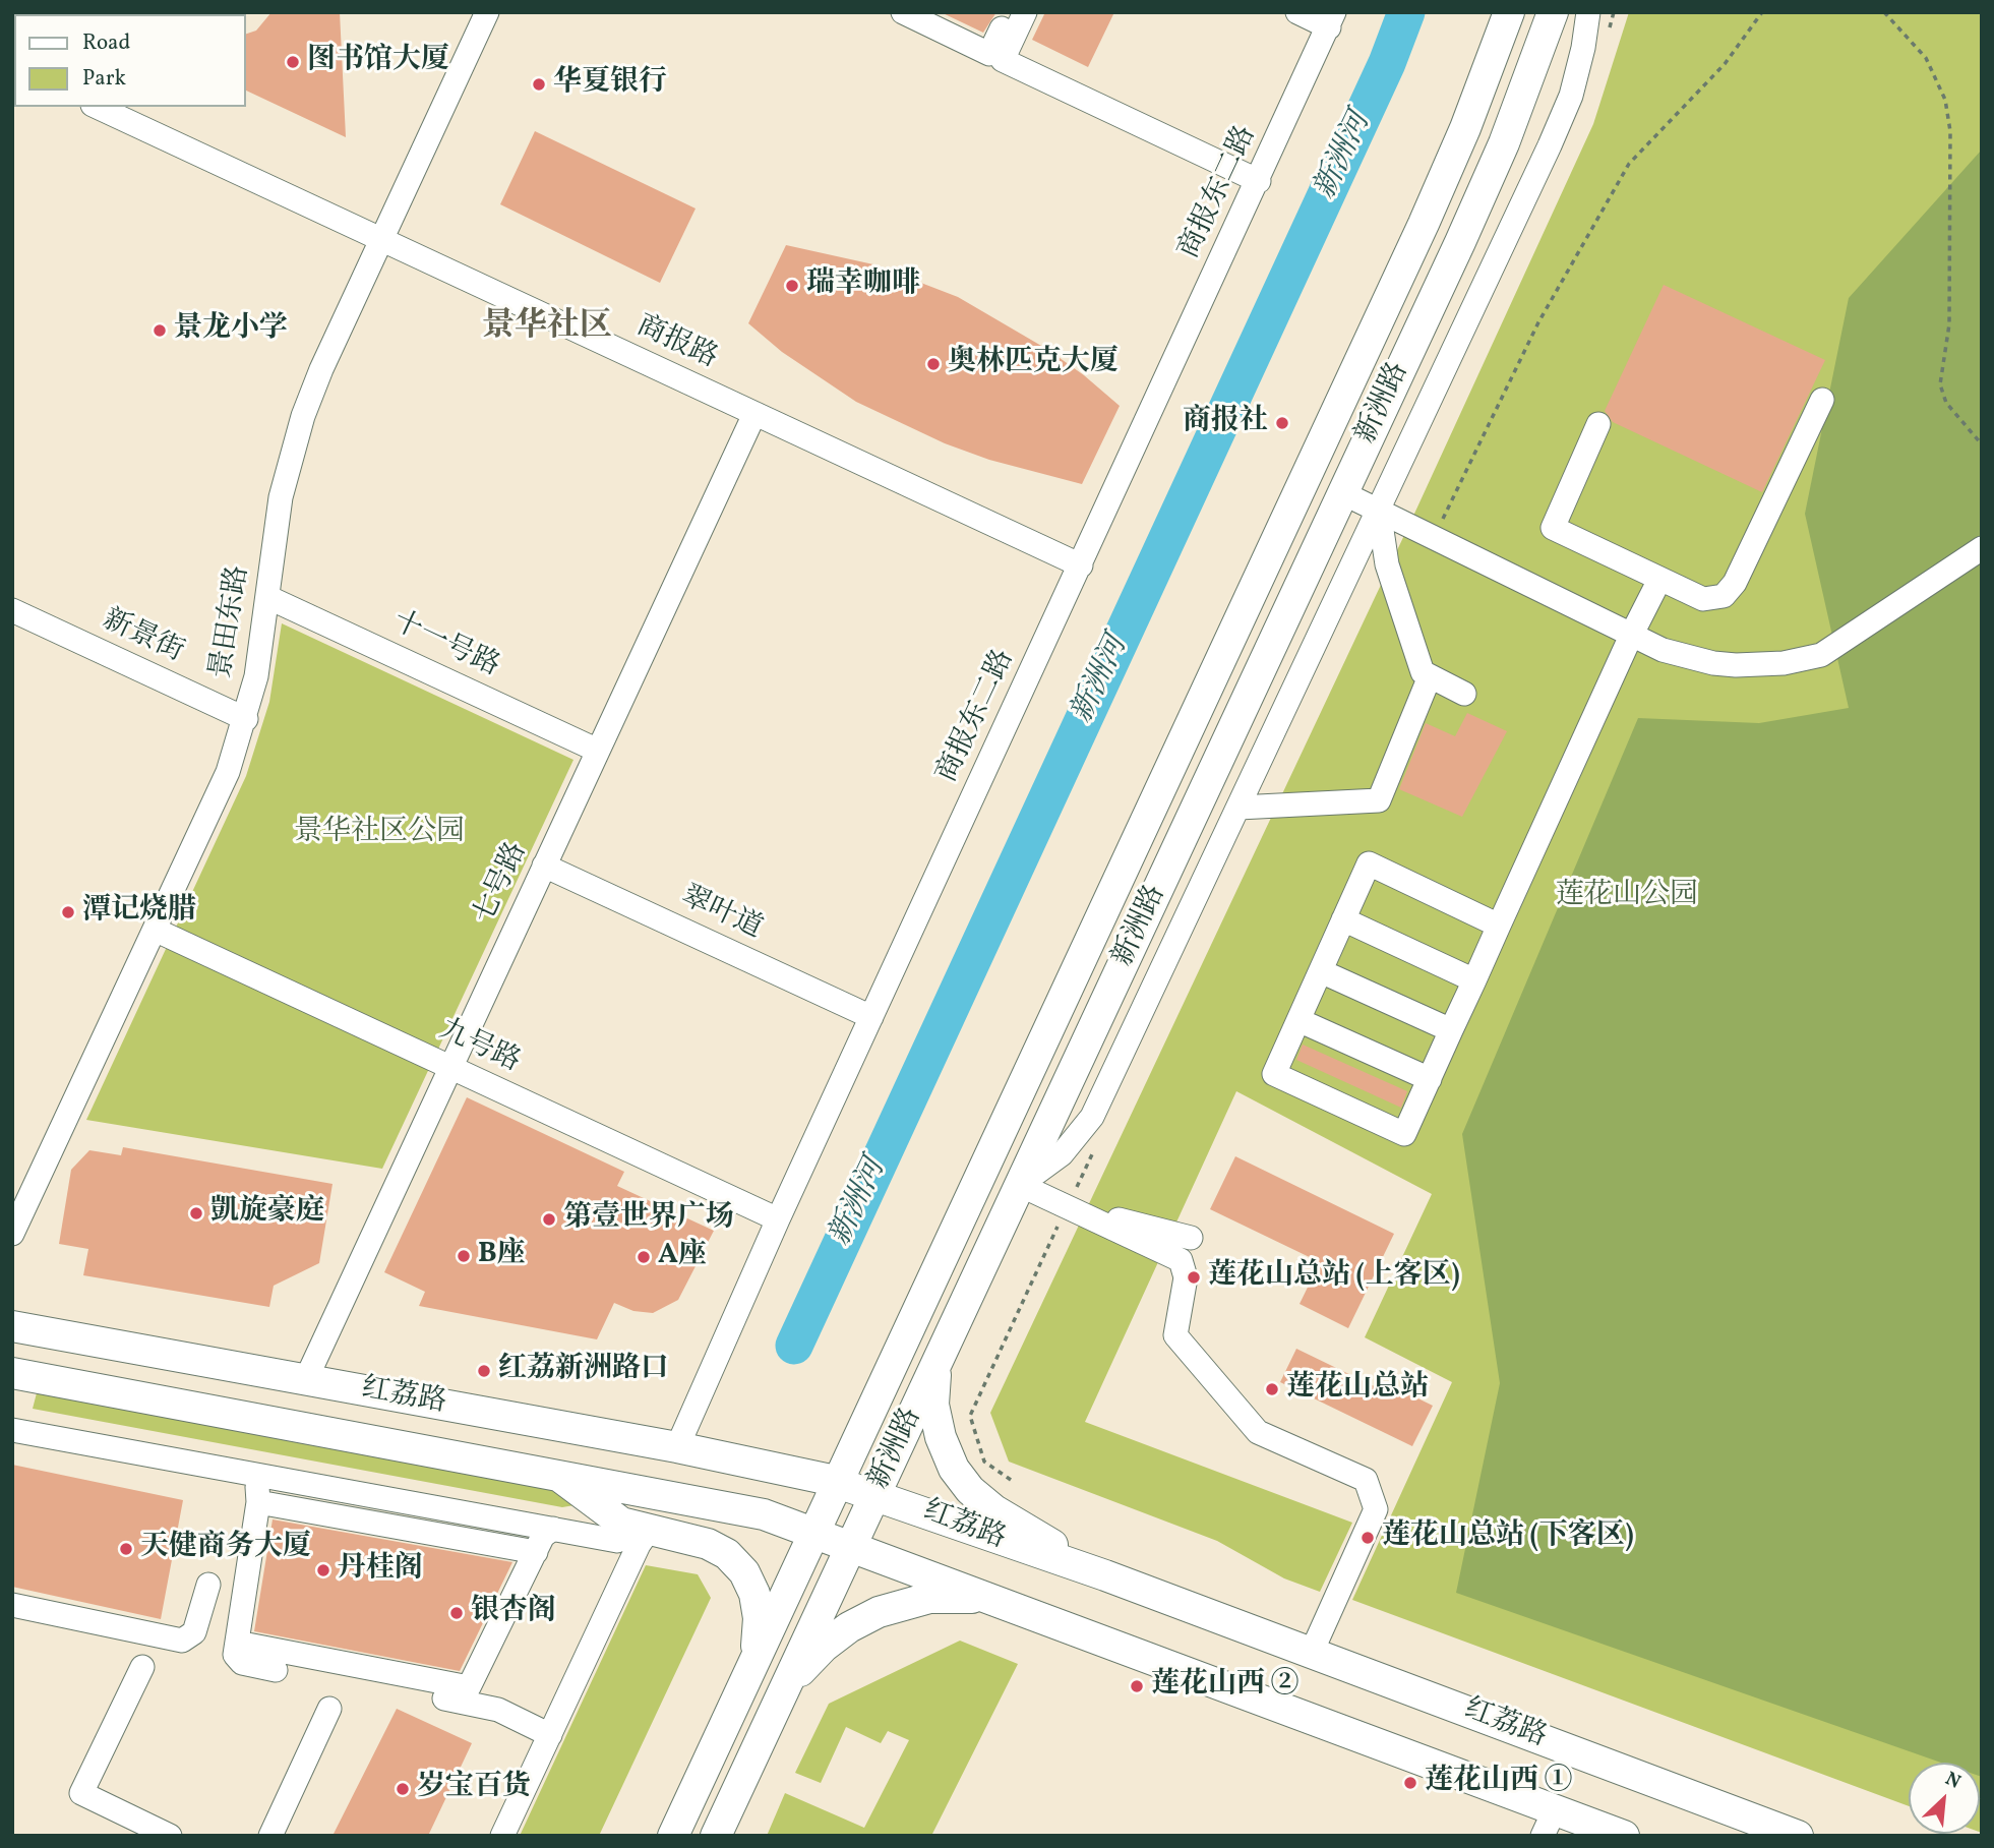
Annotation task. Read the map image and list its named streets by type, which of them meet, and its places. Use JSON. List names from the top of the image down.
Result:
{
  "streets": {
    "main road": ["新洲路", "红荔路"],
    "street": [
      "商报东二路",
      "商报路",
      "景田东路",
      "新景街",
      "十一号路",
      "七号路",
      "翠叶道",
      "九号路"
    ]
  },
  "crossings": [
    ["商报东二路", "商报路"],
    ["商报东二路", "翠叶道"],
    ["商报东二路", "九号路"],
    ["商报东二路", "红荔路"],
    ["商报路", "景田东路"],
    ["商报路", "七号路"],
    ["新洲路", "红荔路"],
    ["景田东路", "新景街"],
    ["景田东路", "十一号路"],
    ["景田东路", "九号路"],
    ["十一号路", "七号路"],
    ["七号路", "翠叶道"],
    ["七号路", "九号路"],
    ["七号路", "红荔路"]
  ],
  "districts": ["景华社区"],
  "water": ["新洲河"],
  "parks": ["景华社区公园", "莲花山公园"],
  "places": [
    "图书馆大厦",
    "华夏银行",
    "瑞幸咖啡",
    "景龙小学",
    "奥林匹克大厦",
    "商报社",
    "潭记烧腊",
    "凱旋豪庭",
    "第壹世界广场",
    "B座",
    "A座",
    "莲花山总站 (上客区)",
    "红荔新洲路口",
    "莲花山总站",
    "莲花山总站 (下客区)",
    "天健商务大厦",
    "丹桂阁",
    "银杏阁",
    "莲花山西 ②",
    "莲花山西 ①",
    "岁宝百货"
  ],
  "legend": ["Road", "Park"],
  "north": "top right"
}
